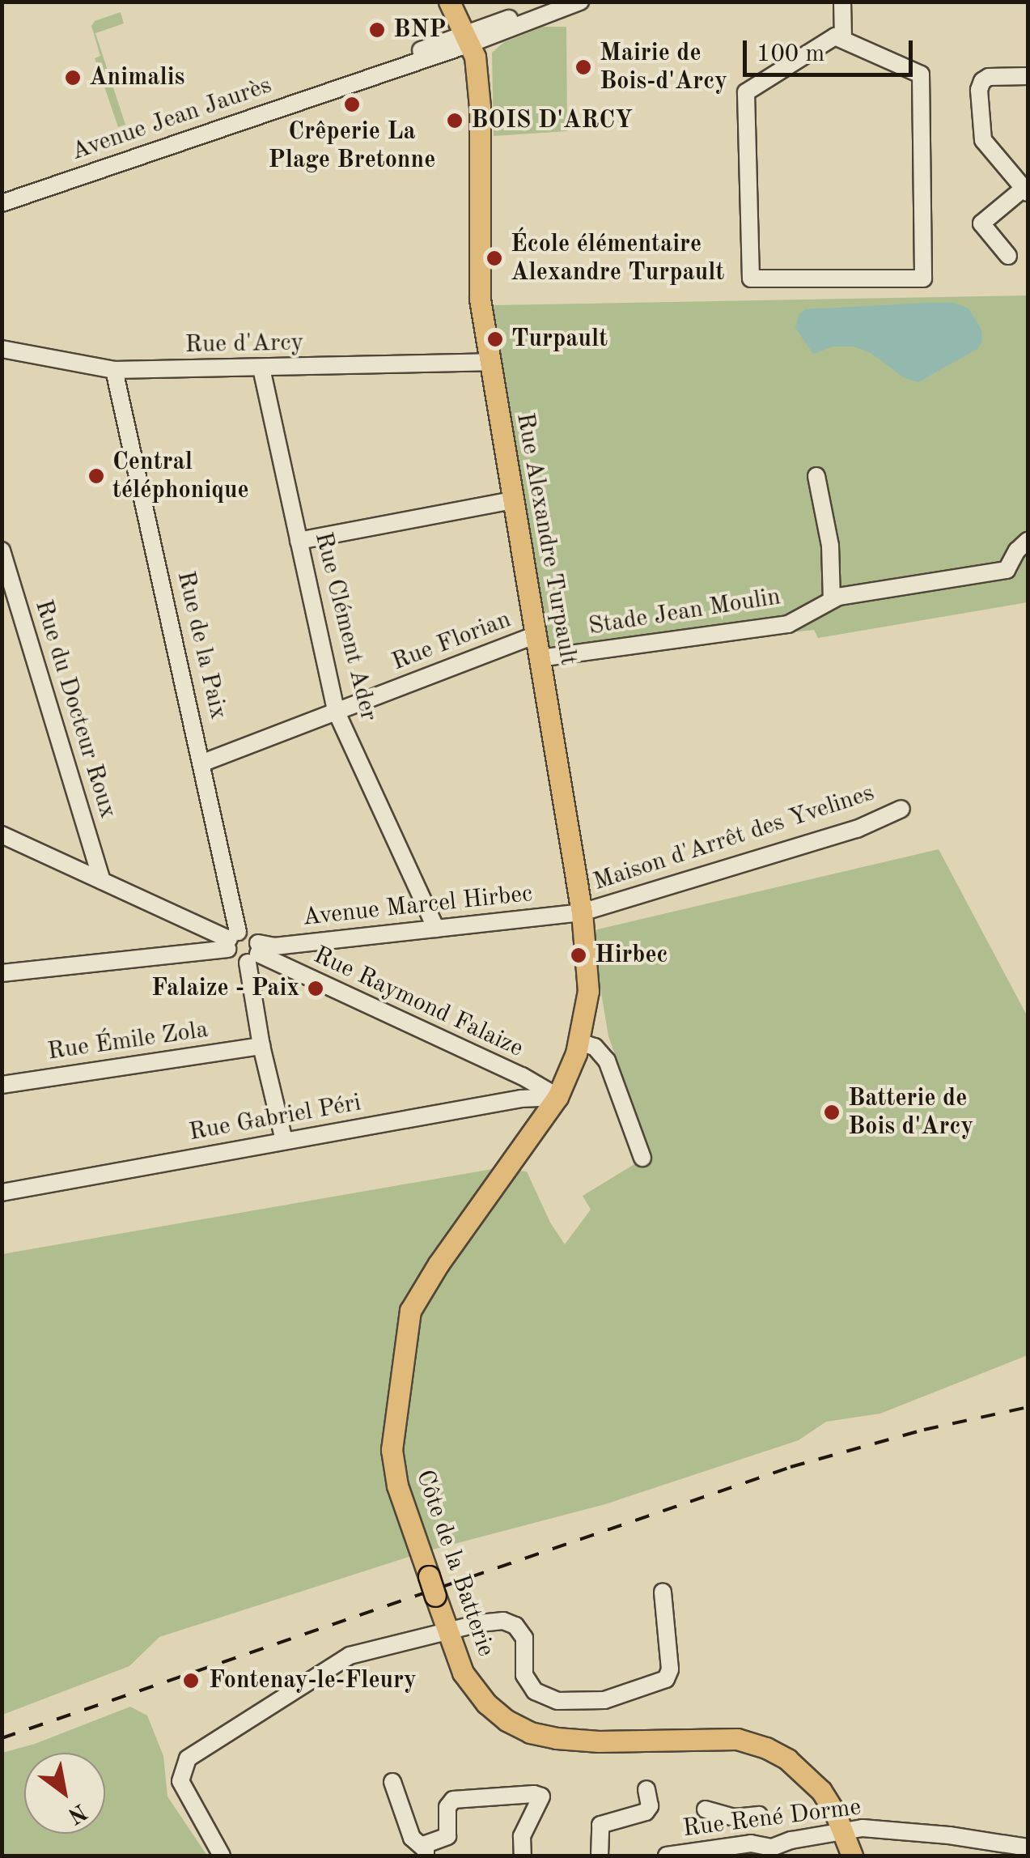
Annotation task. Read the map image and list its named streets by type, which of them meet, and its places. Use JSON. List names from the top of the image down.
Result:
{
  "streets": {
    "main road": ["Rue Alexandre Turpault", "Côte de la Batterie"],
    "street": [
      "Avenue Jean Jaurès",
      "Rue d'Arcy",
      "Stade Jean Moulin",
      "Rue Clément Ader",
      "Rue Florian",
      "Rue de la Paix",
      "Rue du Docteur Roux",
      "Maison d'Arrêt des Yvelines",
      "Avenue Marcel Hirbec",
      "Rue Raymond Falaize",
      "Rue Émile Zola",
      "Rue Gabriel Péri",
      "Rue René Dorme"
    ]
  },
  "crossings": [
    ["Avenue Jean Jaurès", "Rue Alexandre Turpault"],
    ["Rue d'Arcy", "Rue Alexandre Turpault"],
    ["Rue d'Arcy", "Rue Clément Ader"],
    ["Rue d'Arcy", "Rue de la Paix"],
    ["Rue Alexandre Turpault", "Stade Jean Moulin"],
    ["Rue Alexandre Turpault", "Rue Florian"],
    ["Rue Alexandre Turpault", "Maison d'Arrêt des Yvelines"],
    ["Rue Alexandre Turpault", "Avenue Marcel Hirbec"],
    ["Rue Alexandre Turpault", "Rue Raymond Falaize"],
    ["Rue Alexandre Turpault", "Rue Gabriel Péri"],
    ["Rue Alexandre Turpault", "Côte de la Batterie"],
    ["Rue Clément Ader", "Rue Florian"],
    ["Rue Clément Ader", "Avenue Marcel Hirbec"],
    ["Rue Florian", "Rue de la Paix"],
    ["Maison d'Arrêt des Yvelines", "Avenue Marcel Hirbec"],
    ["Avenue Marcel Hirbec", "Rue Raymond Falaize"],
    ["Rue Raymond Falaize", "Rue Gabriel Péri"],
    ["Côte de la Batterie", "Rue René Dorme"]
  ],
  "places": [
    "BNP",
    "Mairie de Bois-d'Arcy",
    "Animalis",
    "Crêperie La Plage Bretonne",
    "BOIS D'ARCY",
    "École élémentaire Alexandre Turpault",
    "Turpault",
    "Central téléphonique",
    "Hirbec",
    "Falaize - Paix",
    "Batterie de Bois d'Arcy",
    "Fontenay-le-Fleury"
  ],
  "scale_bar": "100 m",
  "north": "bottom right"
}
